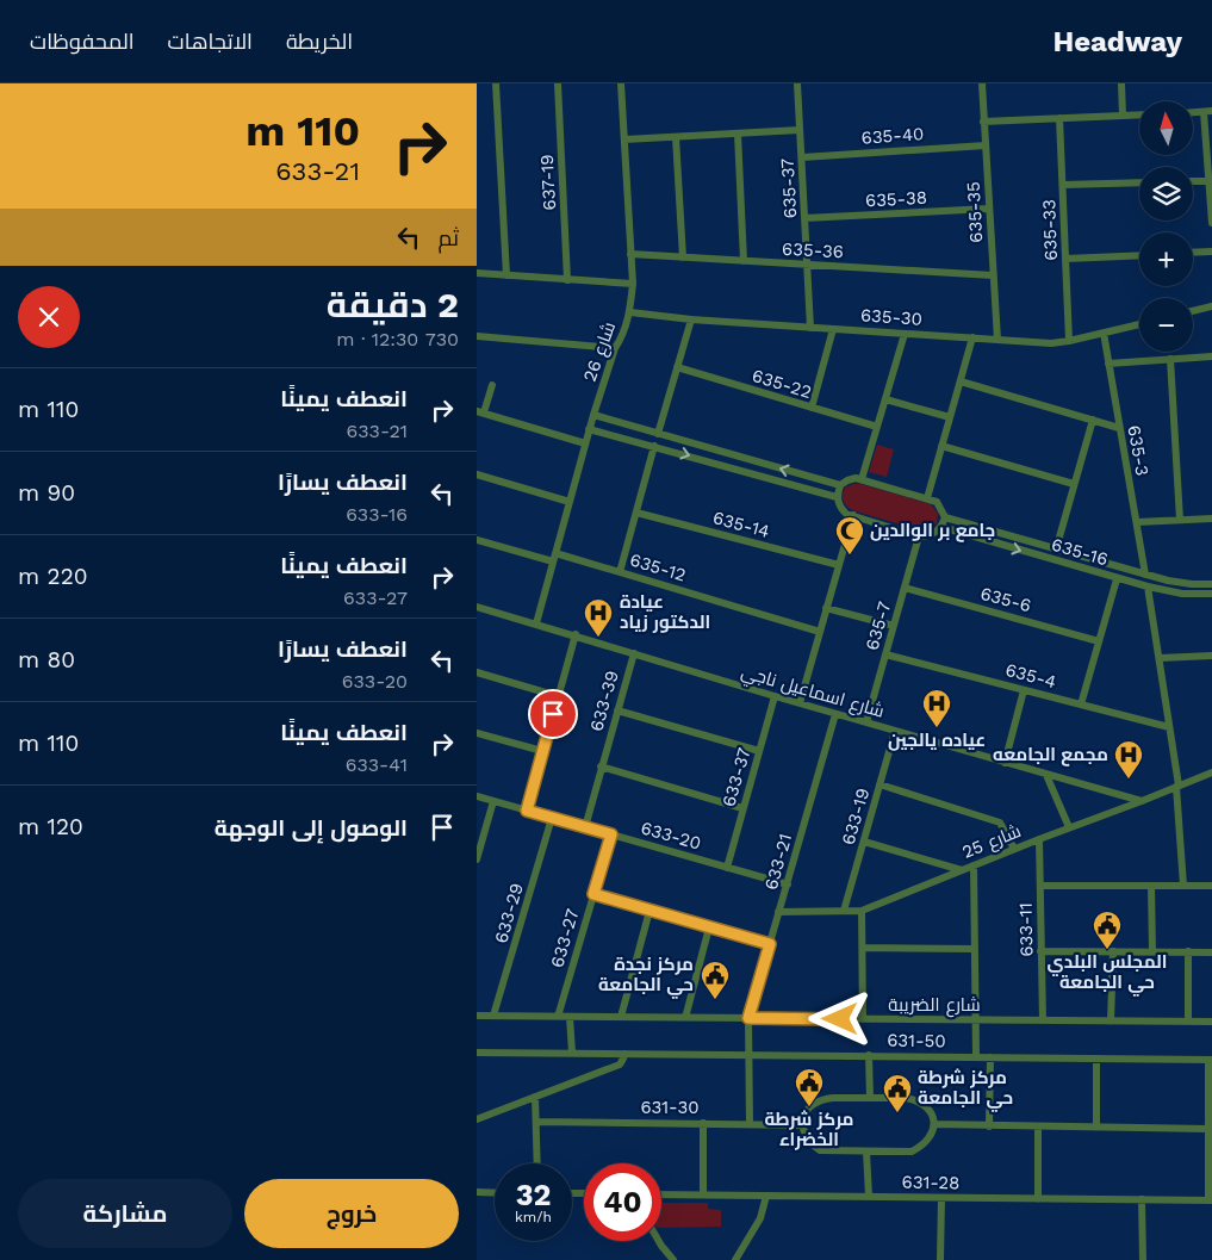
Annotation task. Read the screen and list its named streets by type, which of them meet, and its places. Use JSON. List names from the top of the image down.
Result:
{
  "streets": {
    "street": [
      "635-40",
      "637-19",
      "635-37",
      "635-38",
      "635-35",
      "635-33",
      "635-36",
      "635-30",
      "شارع 26",
      "635-22",
      "635-3",
      "635-14",
      "635-16",
      "635-12",
      "635-6",
      "635-7",
      "635-4",
      "شارع اسماعيل ناجي",
      "633-39",
      "633-37",
      "633-19",
      "633-20",
      "شارع 25",
      "633-21",
      "633-29",
      "633-11",
      "633-27",
      "شارع الضريبة",
      "631-50",
      "631-30",
      "631-28"
    ]
  },
  "crossings": [
    ["635-40", "635-37"],
    ["635-40", "635-35"],
    ["635-37", "635-38"],
    ["635-37", "635-36"],
    ["635-37", "635-30"],
    ["635-38", "635-35"],
    ["635-35", "635-36"],
    ["635-35", "635-30"],
    ["635-33", "635-30"],
    ["635-36", "شارع 26"],
    ["635-30", "شارع 26"],
    ["635-30", "635-3"],
    ["شارع 26", "635-12"],
    ["شارع 26", "شارع اسماعيل ناجي"],
    ["635-3", "635-16"],
    ["635-6", "635-7"],
    ["635-7", "635-4"],
    ["635-7", "شارع اسماعيل ناجي"],
    ["شارع اسماعيل ناجي", "633-39"],
    ["شارع اسماعيل ناجي", "633-37"],
    ["شارع اسماعيل ناجي", "633-19"],
    ["شارع اسماعيل ناجي", "شارع 25"],
    ["شارع اسماعيل ناجي", "633-21"],
    ["633-39", "633-20"],
    ["633-37", "633-20"],
    ["633-19", "شارع 25"],
    ["633-20", "633-21"],
    ["633-20", "633-29"],
    ["633-20", "633-27"],
    ["شارع 25", "633-21"],
    ["شارع 25", "633-11"],
    ["633-21", "شارع الضريبة"],
    ["633-21", "631-50"],
    ["633-21", "631-30"],
    ["633-29", "شارع الضريبة"],
    ["633-11", "شارع الضريبة"],
    ["633-27", "شارع الضريبة"]
  ],
  "places": {
    "mosque": ["جامع بر الوالدين"],
    "hospital": ["عيادة الدكتور زياد", "عياده يالجين", "مجمع الجامعه"],
    "public building": [
      "المجلس البلدي حي الجامعة",
      "مركز نجدة حي الجامعة",
      "مركز شرطة الخضراء",
      "مركز شرطة حي الجامعة"
    ]
  },
  "north": "top",
  "page": {
    "header": "Headway",
    "nav": ["الخريطة", "الاتجاهات", "المحفوظات"],
    "turn": ["110 m", "633-21"],
    "map_buttons": ["+", "−"],
    "then": "ثم",
    "heading": ["2 دقيقة", "730 m · 12:30"],
    "list": [
      {
        "name": "انعطف يمينًا",
        "note": "633-21",
        "value": "110 m"
      },
      {
        "name": "انعطف يسارًا",
        "note": "633-16",
        "value": "90 m"
      },
      {
        "name": "انعطف يمينًا",
        "note": "633-27",
        "value": "220 m"
      },
      {
        "name": "انعطف يسارًا",
        "note": "633-20",
        "value": "80 m"
      },
      {
        "name": "انعطف يمينًا",
        "note": "633-41",
        "value": "110 m"
      },
      {
        "name": "الوصول إلى الوجهة",
        "value": "120 m"
      }
    ],
    "speed": "32 km/h",
    "limit": "40",
    "buttons": ["خروج", "مشاركة"]
  }
}
